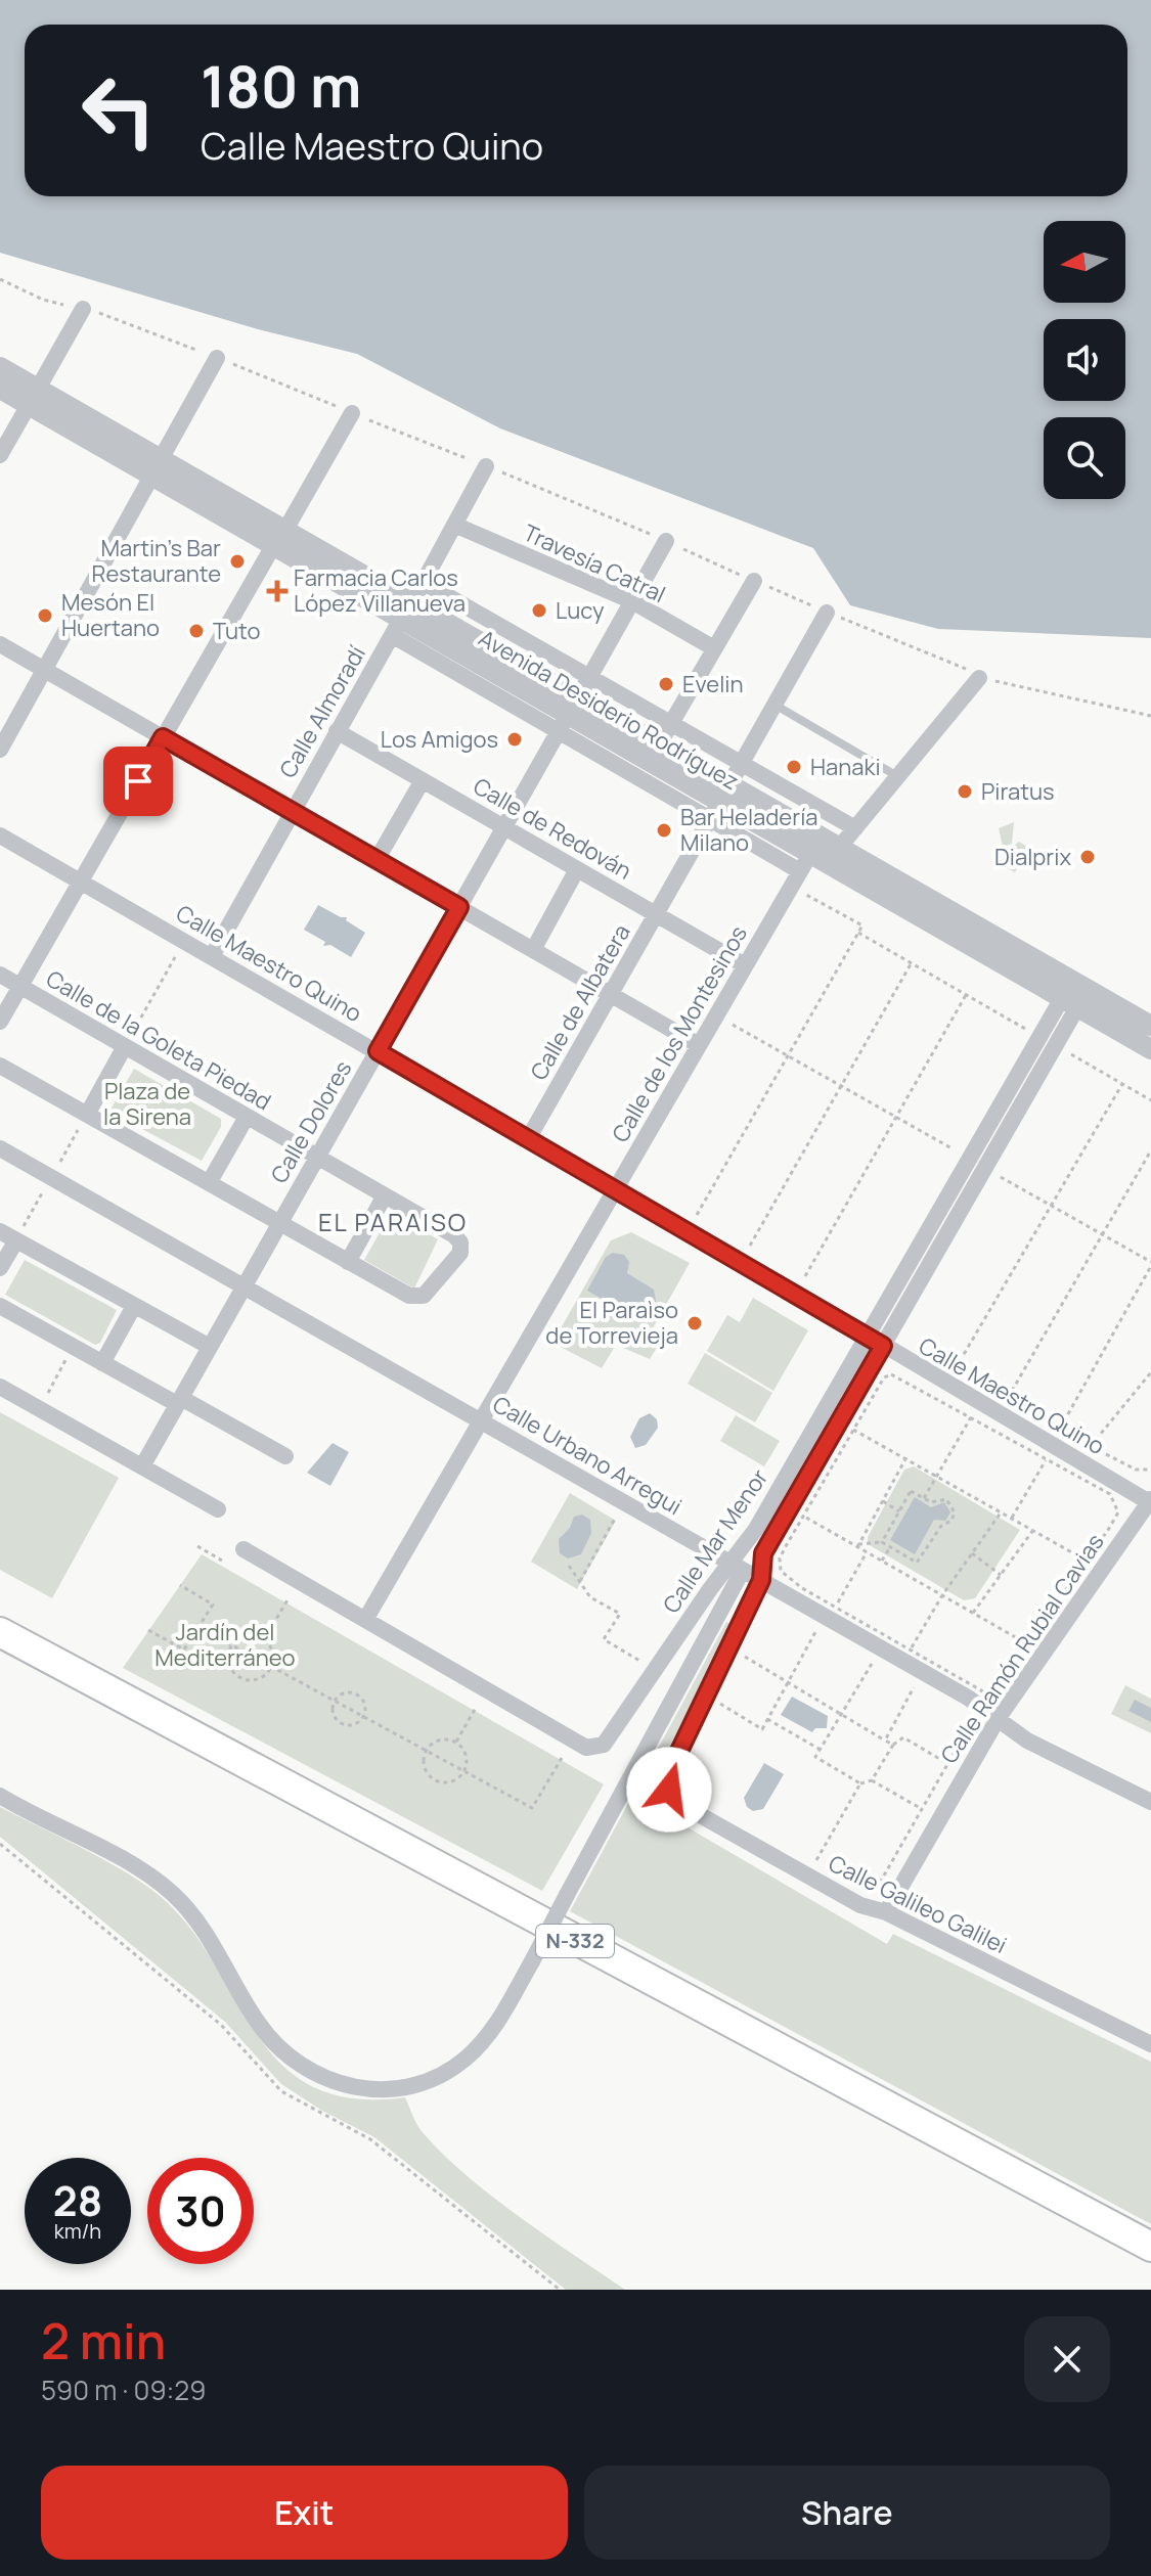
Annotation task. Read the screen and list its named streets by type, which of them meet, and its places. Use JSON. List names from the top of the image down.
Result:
{
  "streets": {
    "highway": ["N-332"],
    "street": [
      "Travesía Catral",
      "Avenida Desiderio Rodríguez",
      "Calle Almoradí",
      "Calle de Redován",
      "Calle Maestro Quino",
      "Calle de Albatera",
      "Calle de los Montesinos",
      "Calle de la Goleta Piedad",
      "Calle Dolores",
      "Calle Urbano Arregui",
      "Calle Mar Menor",
      "Calle Ramón Rubial Cavias",
      "Calle Galileo Galilei"
    ]
  },
  "crossings": [
    ["Travesía Catral", "Calle Almoradí"],
    ["Travesía Catral", "Calle Dolores"],
    ["Avenida Desiderio Rodríguez", "Calle Almoradí"],
    ["Avenida Desiderio Rodríguez", "Calle de Albatera"],
    ["Avenida Desiderio Rodríguez", "Calle de los Montesinos"],
    ["Avenida Desiderio Rodríguez", "Calle Dolores"],
    ["Avenida Desiderio Rodríguez", "Calle Mar Menor"],
    ["Calle Almoradí", "Calle de Redován"],
    ["Calle Almoradí", "Calle Maestro Quino"],
    ["Calle de Redován", "Calle de Albatera"],
    ["Calle de Redován", "Calle de los Montesinos"],
    ["Calle de Redován", "Calle Dolores"],
    ["Calle Maestro Quino", "Calle de Albatera"],
    ["Calle Maestro Quino", "Calle de los Montesinos"],
    ["Calle Maestro Quino", "Calle Dolores"],
    ["Calle Maestro Quino", "Calle Mar Menor"],
    ["Calle Maestro Quino", "Calle Ramón Rubial Cavias"],
    ["Calle de los Montesinos", "Calle Urbano Arregui"],
    ["Calle de los Montesinos", "Calle Mar Menor"],
    ["Calle de la Goleta Piedad", "Calle Dolores"],
    ["Calle Dolores", "Calle Urbano Arregui"],
    ["Calle Urbano Arregui", "Calle Mar Menor"],
    ["Calle Urbano Arregui", "Calle Ramón Rubial Cavias"],
    ["Calle Mar Menor", "Calle Galileo Galilei"],
    ["Calle Ramón Rubial Cavias", "Calle Galileo Galilei"]
  ],
  "districts": ["EL PARAISO"],
  "parks": ["Plaza de la Sirena", "Jardín del Mediterráneo"],
  "places": {
    "other": [
      "Martin's Bar Restaurante",
      "Lucy",
      "Mesón El Huertano",
      "Tuto",
      "Evelin",
      "Los Amigos",
      "Hanaki",
      "Piratus",
      "Bar Heladería Milano",
      "Dialprix",
      "El Paraìso de Torrevieja"
    ],
    "health": ["Farmacia Carlos López Villanueva"]
  },
  "north": "left",
  "page": {
    "turn": ["180 m", "Calle Maestro Quino"],
    "speed": "28 km/h",
    "limit": "30",
    "heading": ["2 min", "590 m · 09:29"],
    "buttons": ["Exit", "Share"]
  }
}
